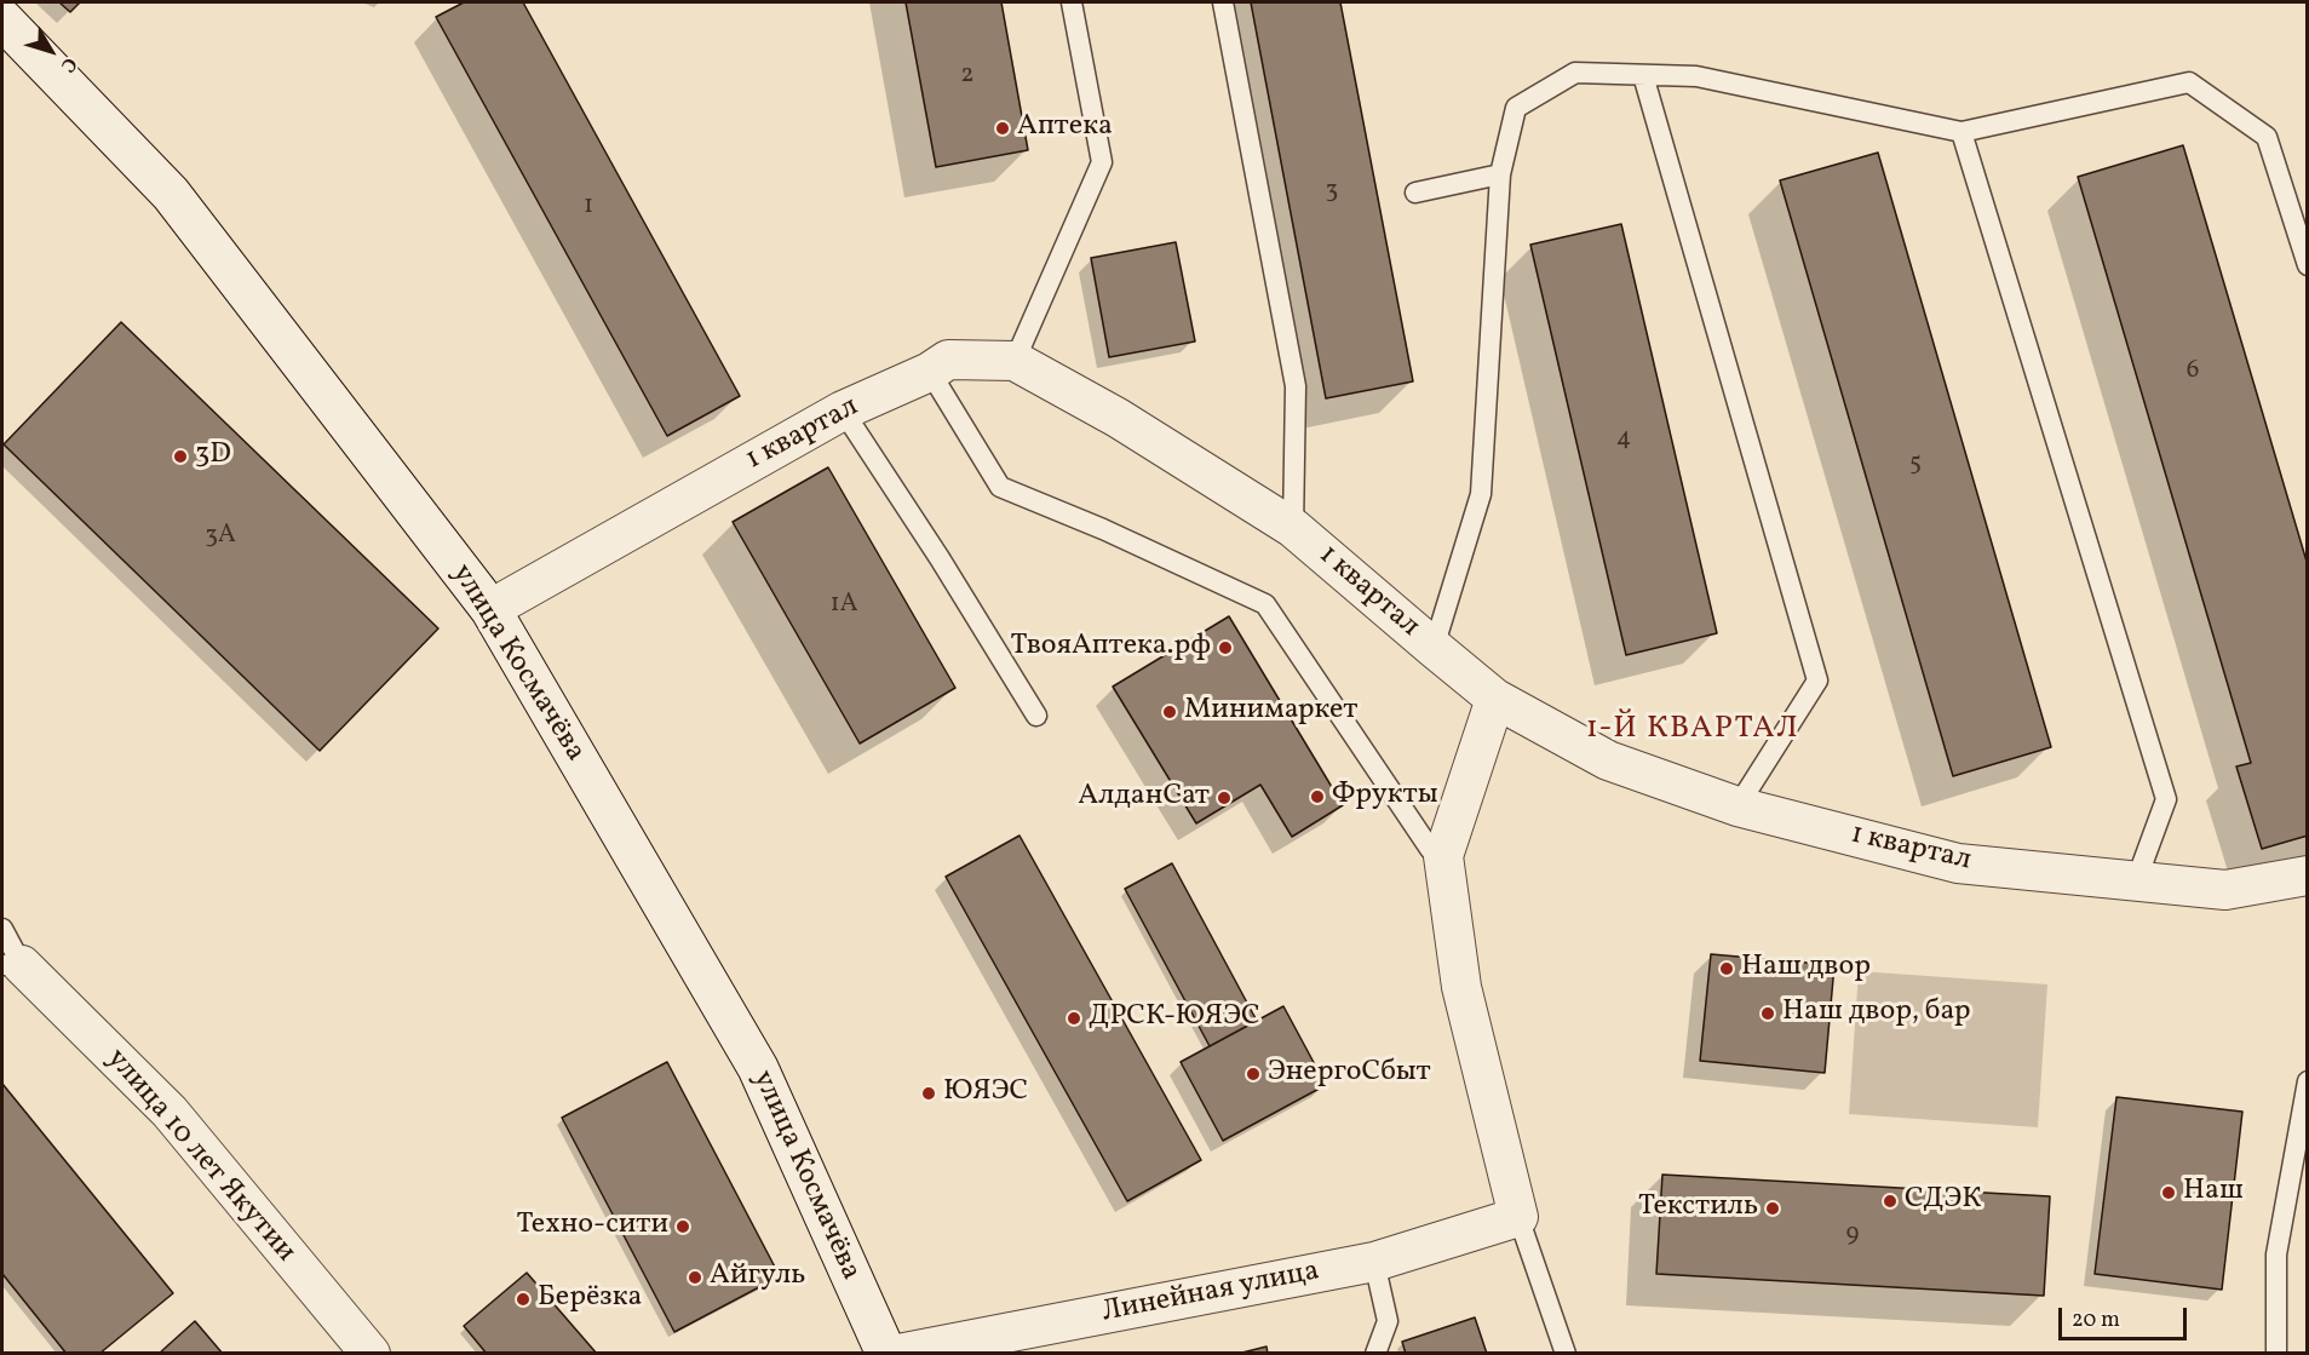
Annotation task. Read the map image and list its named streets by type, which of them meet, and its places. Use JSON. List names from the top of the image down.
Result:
{
  "streets": {
    "main road": ["улица Космачёва"],
    "street": ["1 квартал", "улица 10 лет Якутии", "Линейная улица"]
  },
  "crossings": [
    ["1 квартал", "улица Космачёва"],
    ["улица Космачёва", "Линейная улица"]
  ],
  "districts": ["1-Й КВАРТАЛ"],
  "places": [
    "Аптека",
    "3D",
    "ТвояАптека.рф",
    "Минимаркет",
    "Фрукты",
    "АлданСат",
    "Наш двор",
    "Наш двор, бар",
    "ДРСК-ЮЯЭС",
    "ЭнергоСбыт",
    "ЮЯЭС",
    "Наш",
    "СДЭК",
    "Текстиль",
    "Техно-сити",
    "Айгуль",
    "Берёзка"
  ],
  "house_numbers": [
    "2",
    "3",
    "1",
    "6",
    "4",
    "5",
    "3А",
    "1А",
    "9"
  ],
  "scale_bar": "20 m",
  "north": "bottom right"
}
